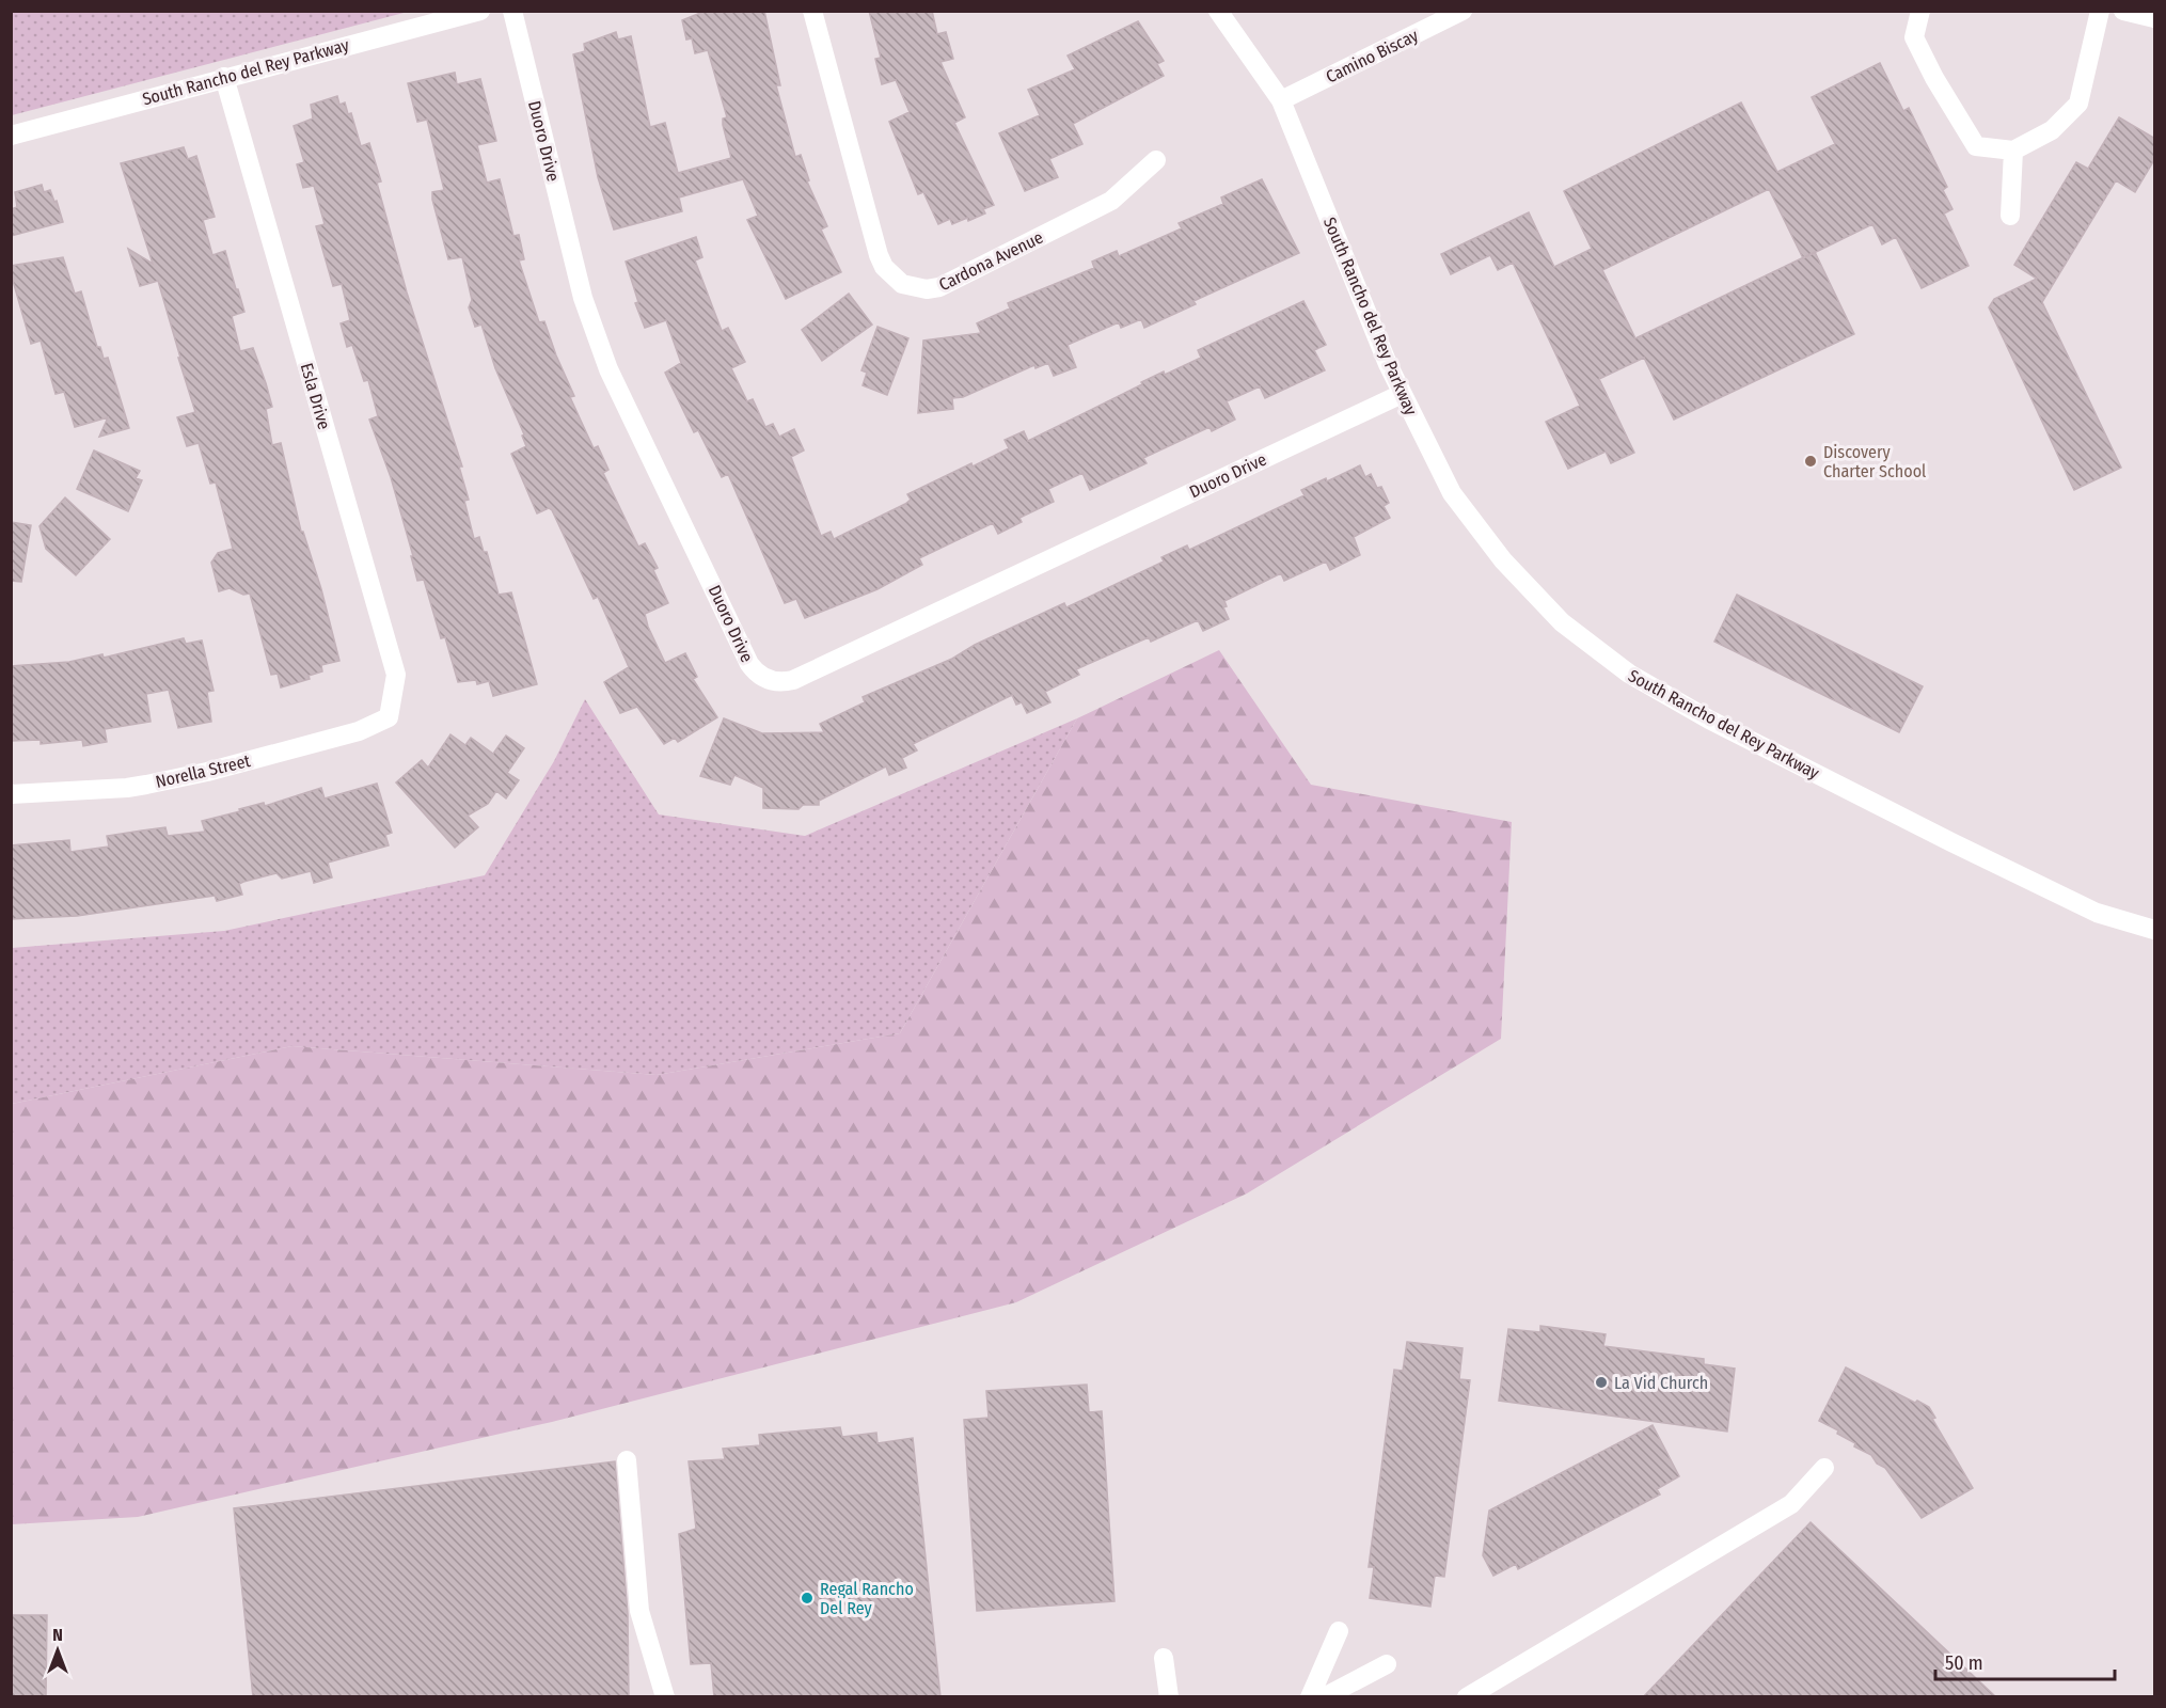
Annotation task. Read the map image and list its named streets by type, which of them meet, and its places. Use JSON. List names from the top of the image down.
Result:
{
  "streets": {
    "street": [
      "Camino Biscay",
      "South Rancho del Rey Parkway",
      "Duoro Drive",
      "Cardona Avenue",
      "Esla Drive",
      "Norella Street"
    ]
  },
  "crossings": [
    ["Camino Biscay", "South Rancho del Rey Parkway"],
    ["South Rancho del Rey Parkway", "Duoro Drive"],
    ["South Rancho del Rey Parkway", "Esla Drive"],
    ["Esla Drive", "Norella Street"]
  ],
  "places": ["Discovery Charter School", "La Vid Church", "Regal Rancho Del Rey"],
  "scale_bar": "50 m",
  "north": "top"
}
